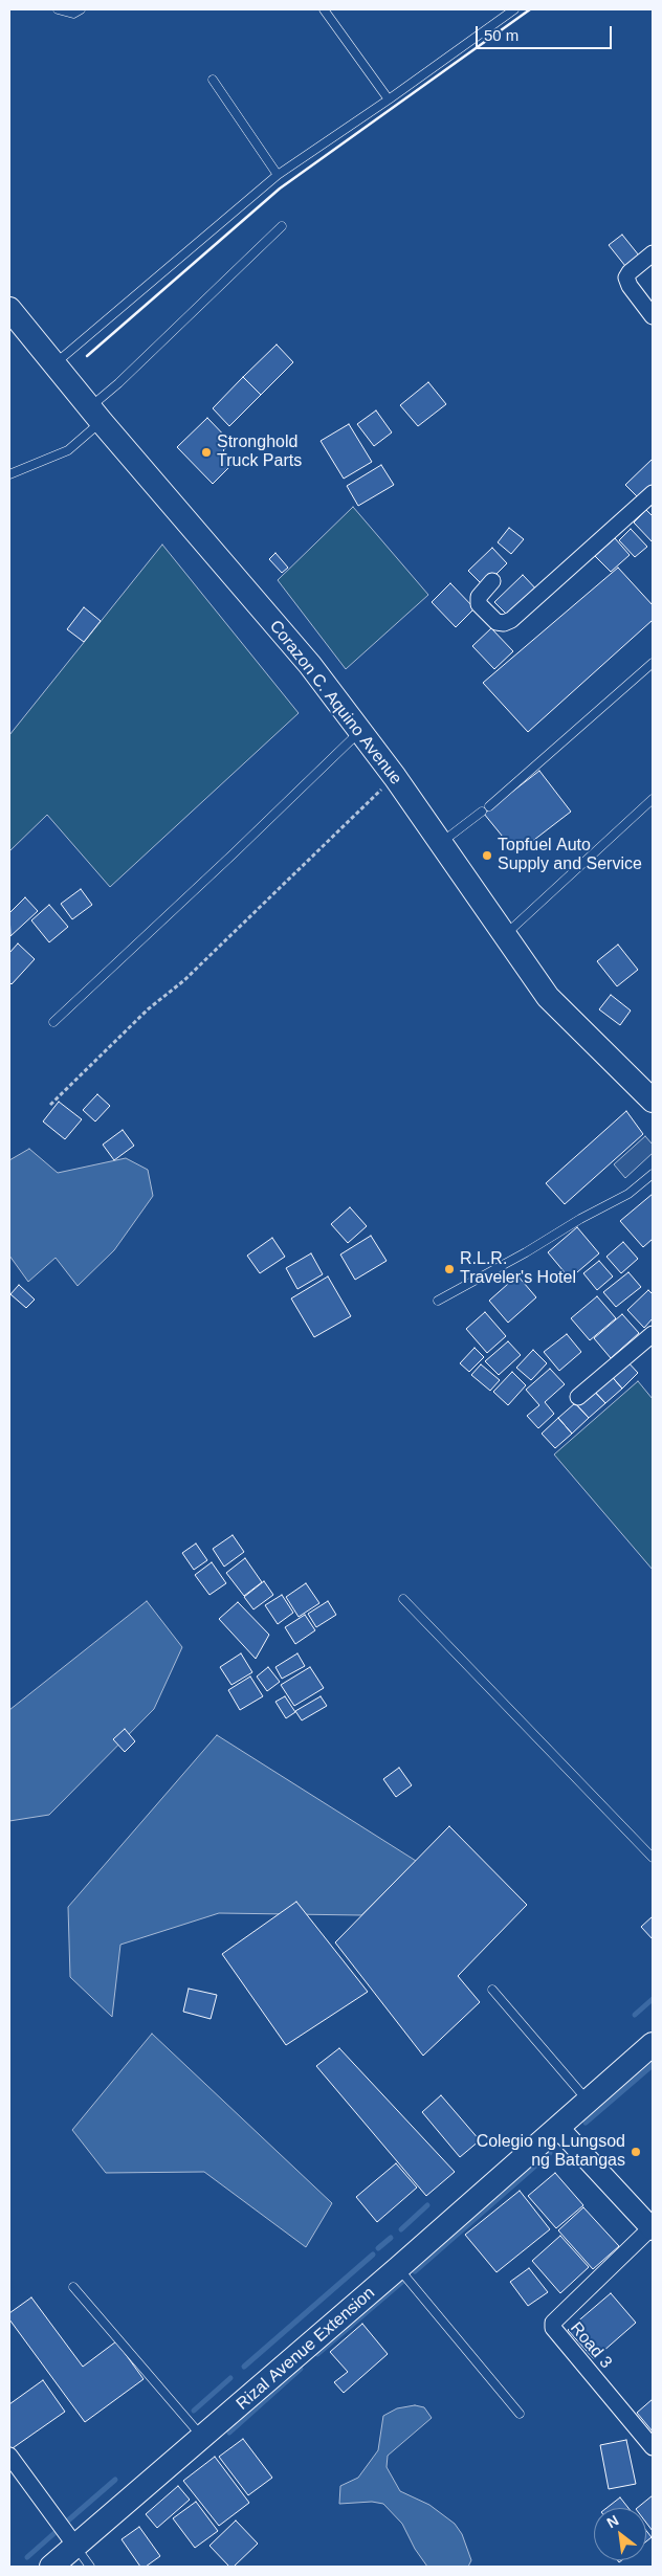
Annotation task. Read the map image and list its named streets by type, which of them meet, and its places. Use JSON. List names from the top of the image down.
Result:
{
  "streets": {
    "main road": ["Corazon C. Aquino Avenue", "Rizal Avenue Extension"],
    "street": ["Road 3"]
  },
  "places": [
    "Stronghold Truck Parts",
    "Topfuel Auto Supply and Service",
    "R.L.R. Traveler's Hotel",
    "Colegio ng Lungsod ng Batangas"
  ],
  "scale_bar": "50 m",
  "north": "top left"
}
